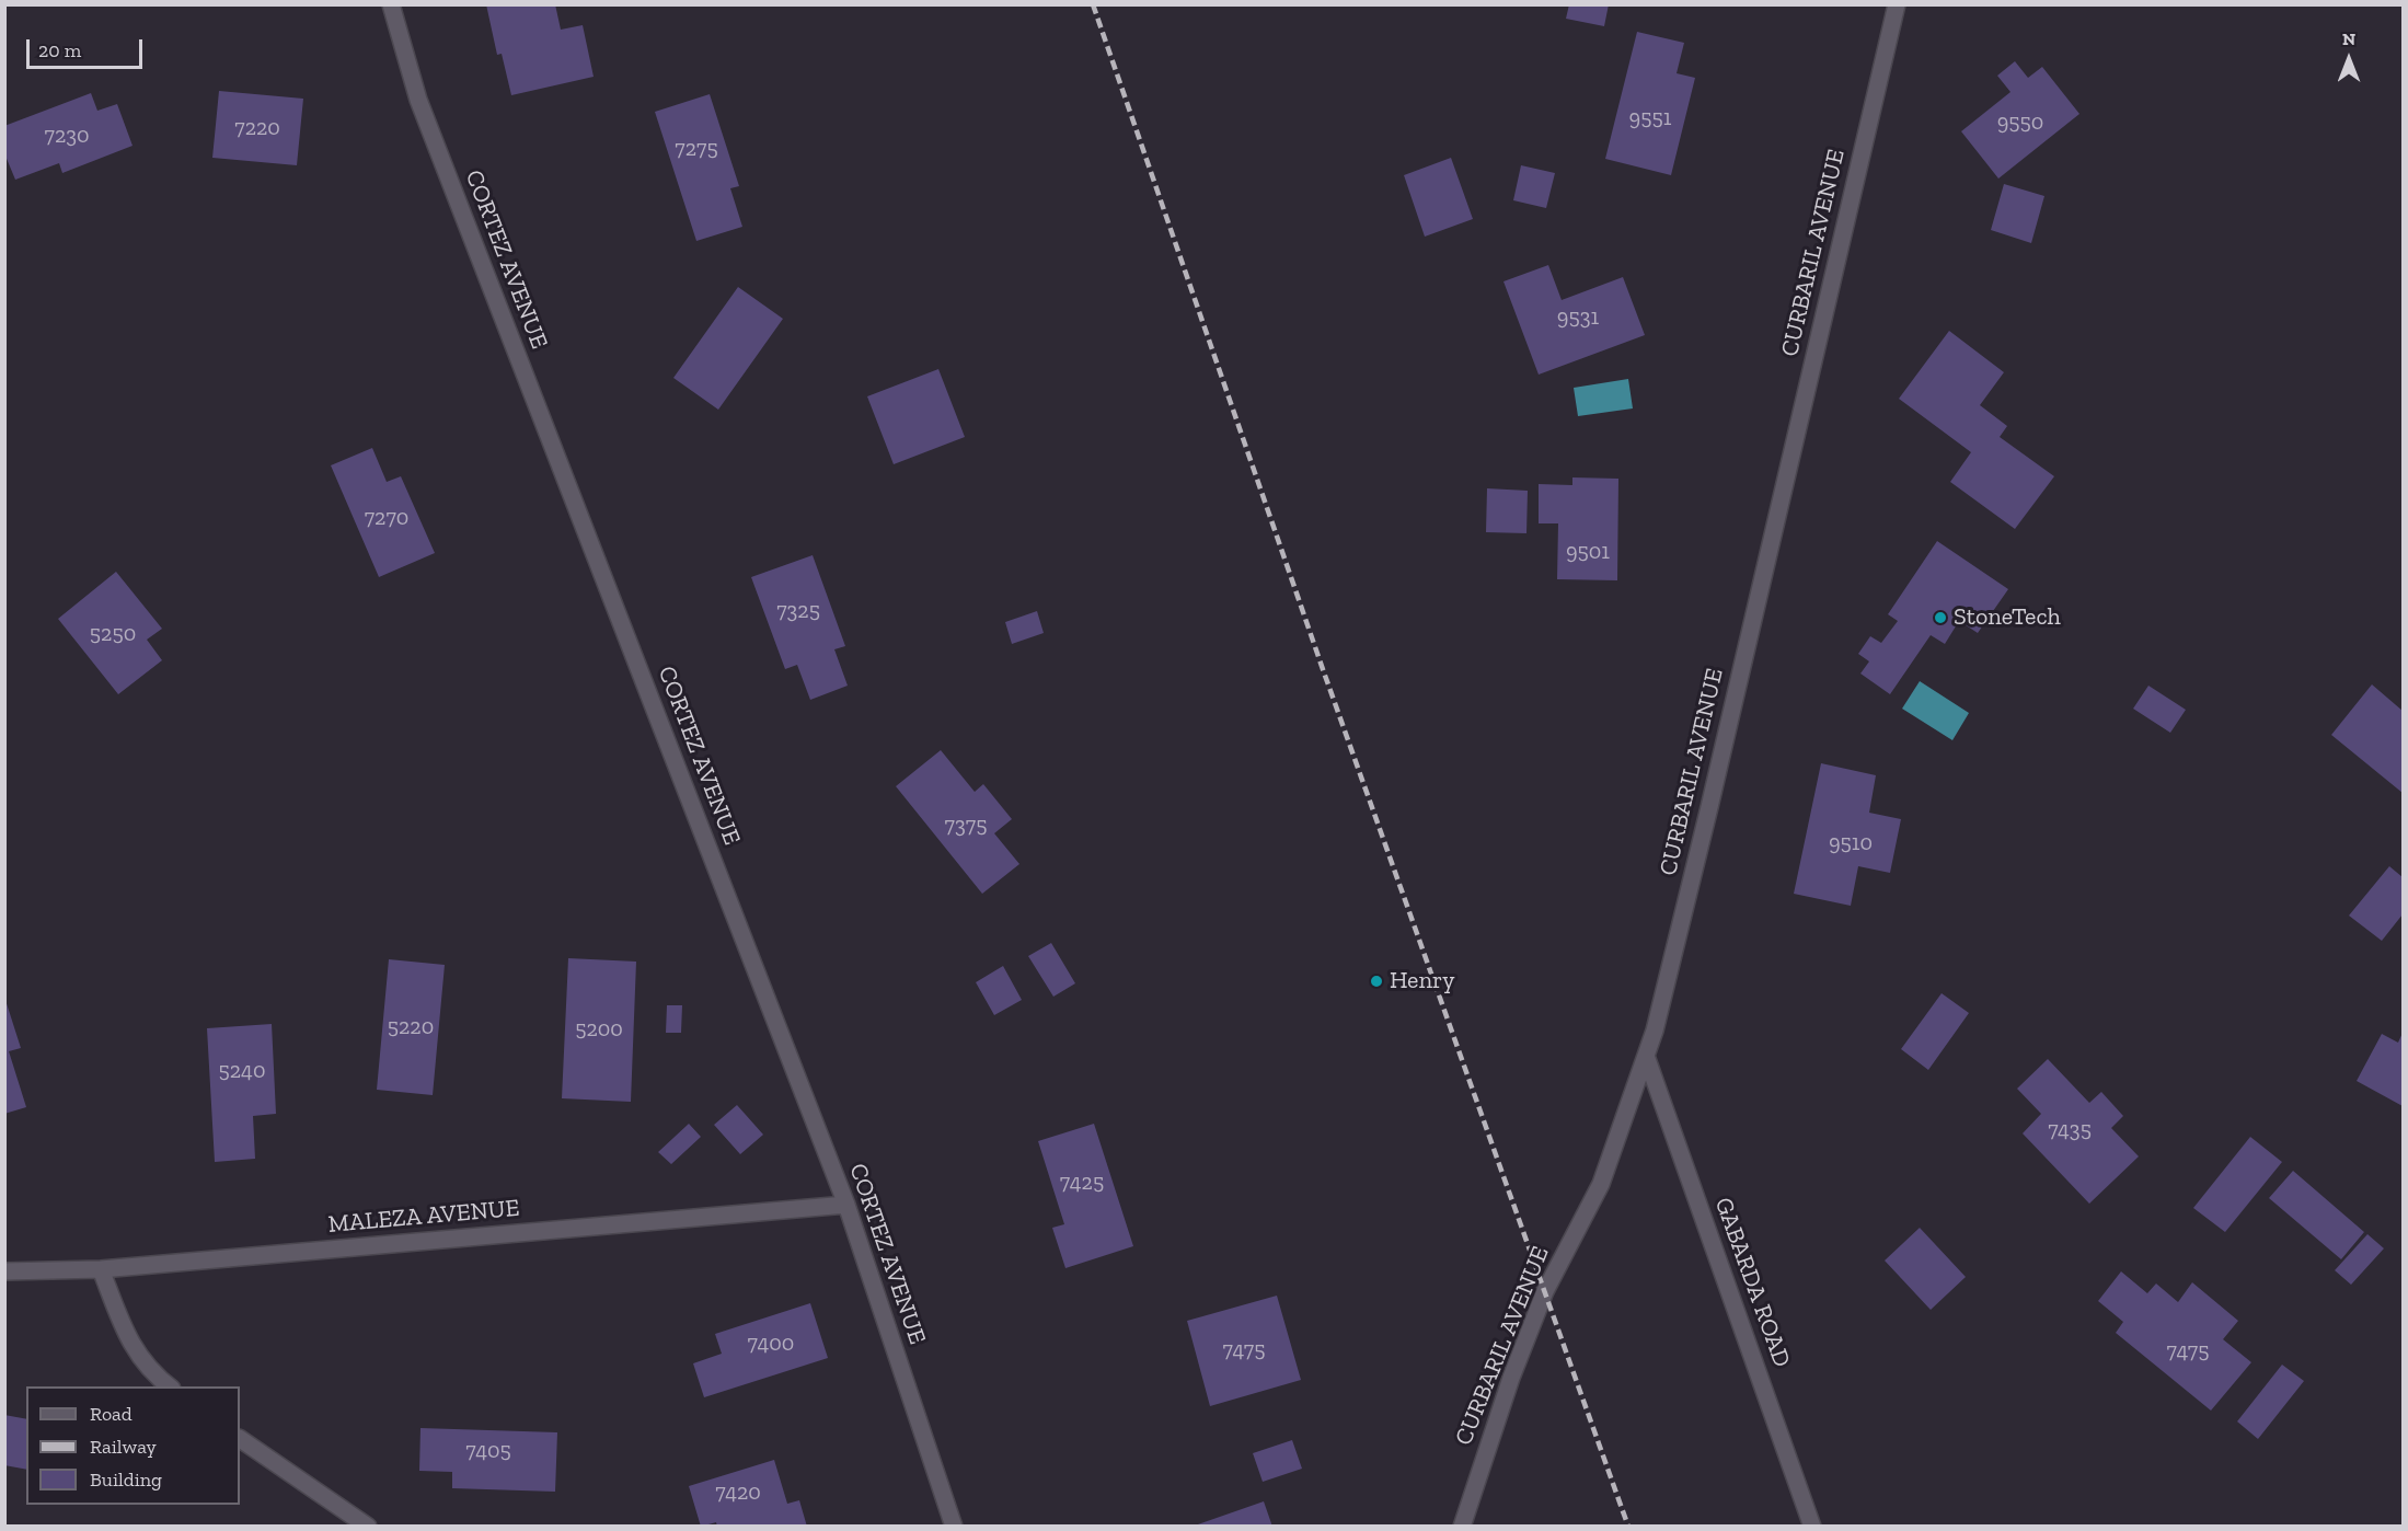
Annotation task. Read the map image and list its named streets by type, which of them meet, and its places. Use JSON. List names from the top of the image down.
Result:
{
  "streets": {
    "street": [
      "CURBARIL AVENUE",
      "CORTEZ AVENUE",
      "MALEZA AVENUE",
      "GABARDA ROAD"
    ]
  },
  "crossings": [
    ["CURBARIL AVENUE", "GABARDA ROAD"],
    ["CORTEZ AVENUE", "MALEZA AVENUE"]
  ],
  "places": ["StoneTech", "Henry"],
  "house_numbers": [
    "9551",
    "9550",
    "7220",
    "7230",
    "7275",
    "9531",
    "7270",
    "9501",
    "7325",
    "5250",
    "7375",
    "9510",
    "5220",
    "5200",
    "5240",
    "7435",
    "7425",
    "7400",
    "7475",
    "7475",
    "7405",
    "7420"
  ],
  "legend": ["Road", "Railway", "Building"],
  "scale_bar": "20 m",
  "north": "top"
}
